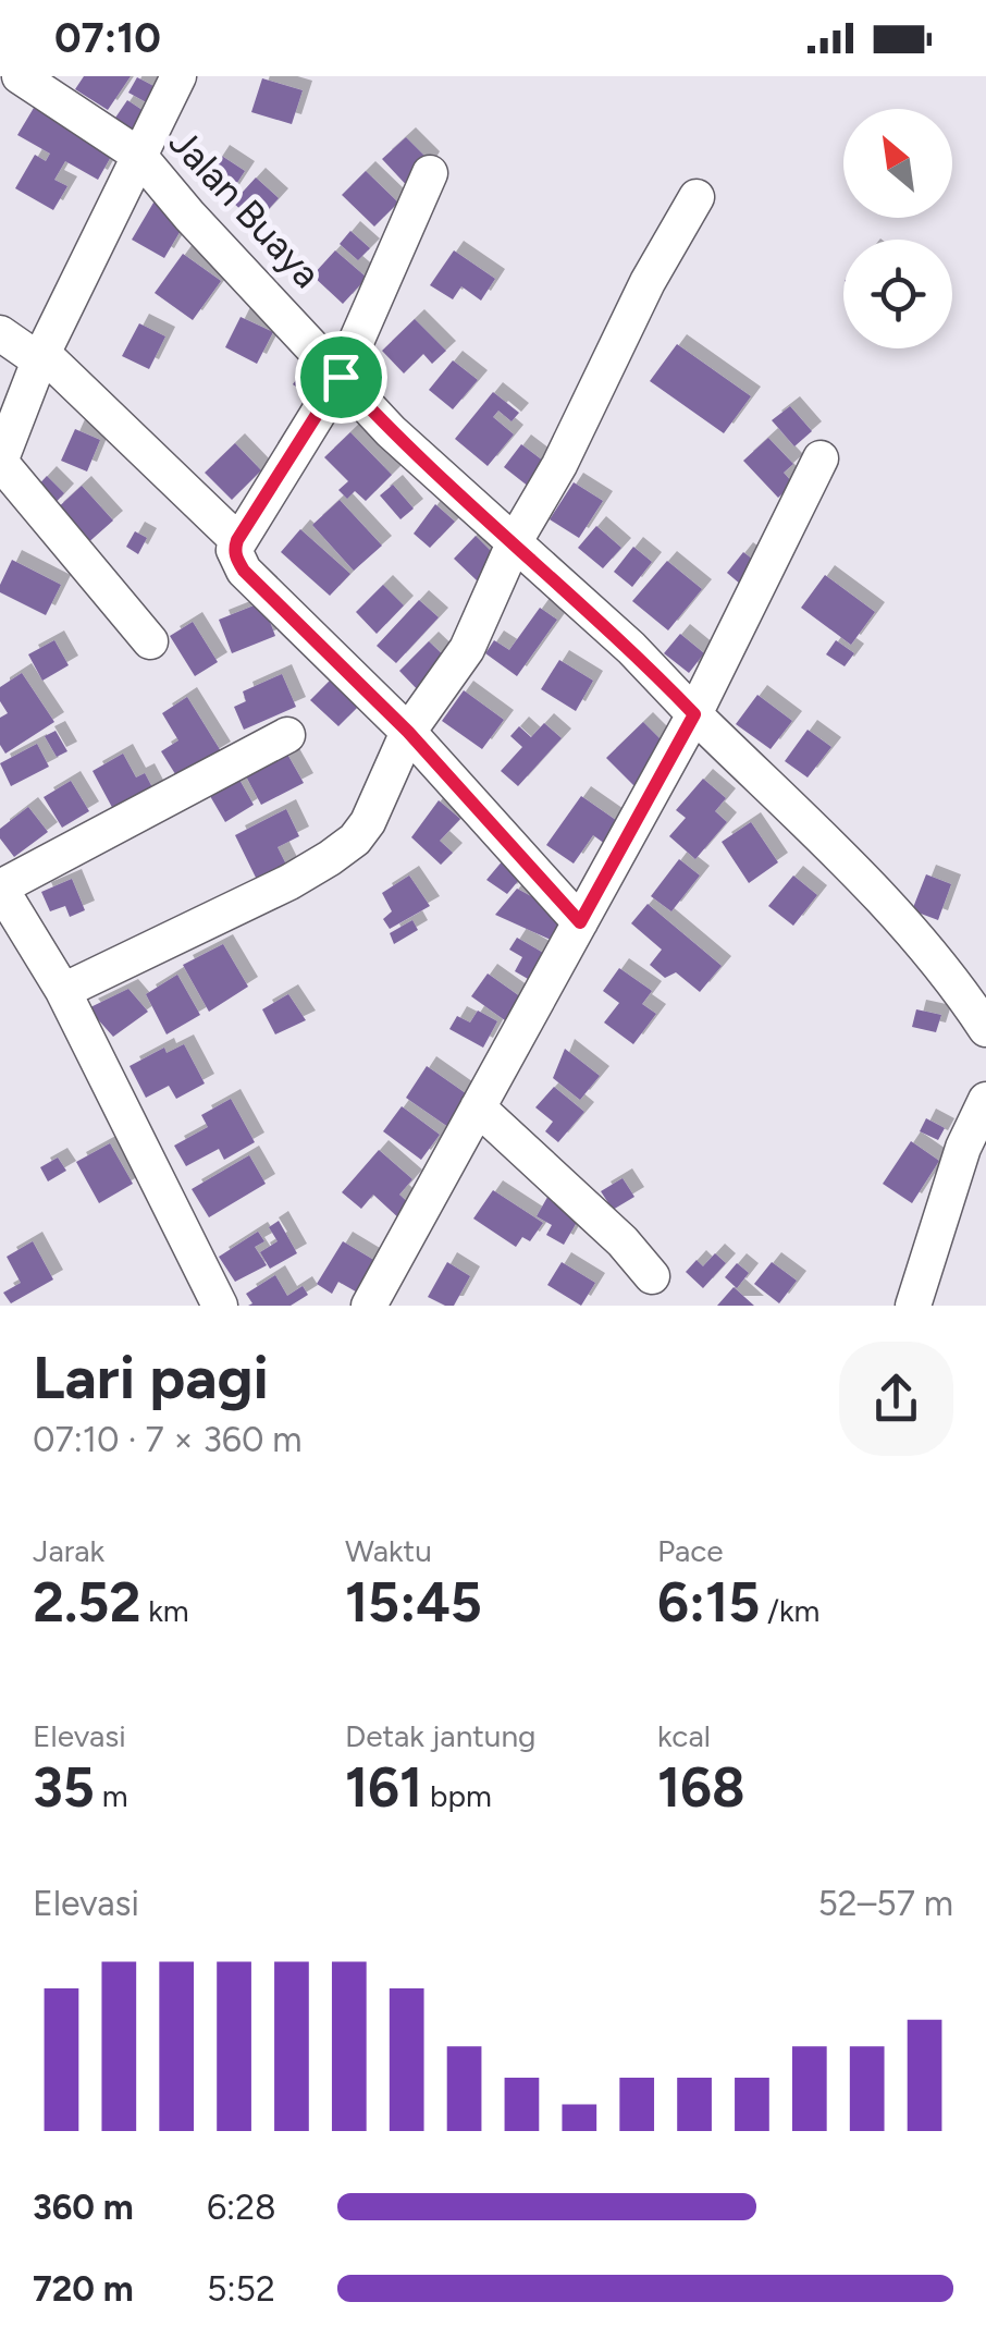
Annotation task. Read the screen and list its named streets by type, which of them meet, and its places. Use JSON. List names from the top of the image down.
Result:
{
  "streets": {
    "street": ["Jalan Buaya"]
  },
  "north": "top left",
  "page": {
    "status": "07:10",
    "heading": ["Lari pagi", "07:10 · 7 × 360 m"],
    "stats": [
      ["Jarak", "2.52 km"],
      ["Waktu", "15:45"],
      ["Pace", "6:15 /km"],
      ["Elevasi", "35 m"],
      ["Detak jantung", "161 bpm"],
      ["kcal", "168"]
    ],
    "chart": ["Elevasi", "52–57 m"],
    "list": [
      {
        "name": "360 m",
        "note": "6:28"
      },
      {
        "name": "720 m",
        "note": "5:52"
      }
    ]
  }
}
